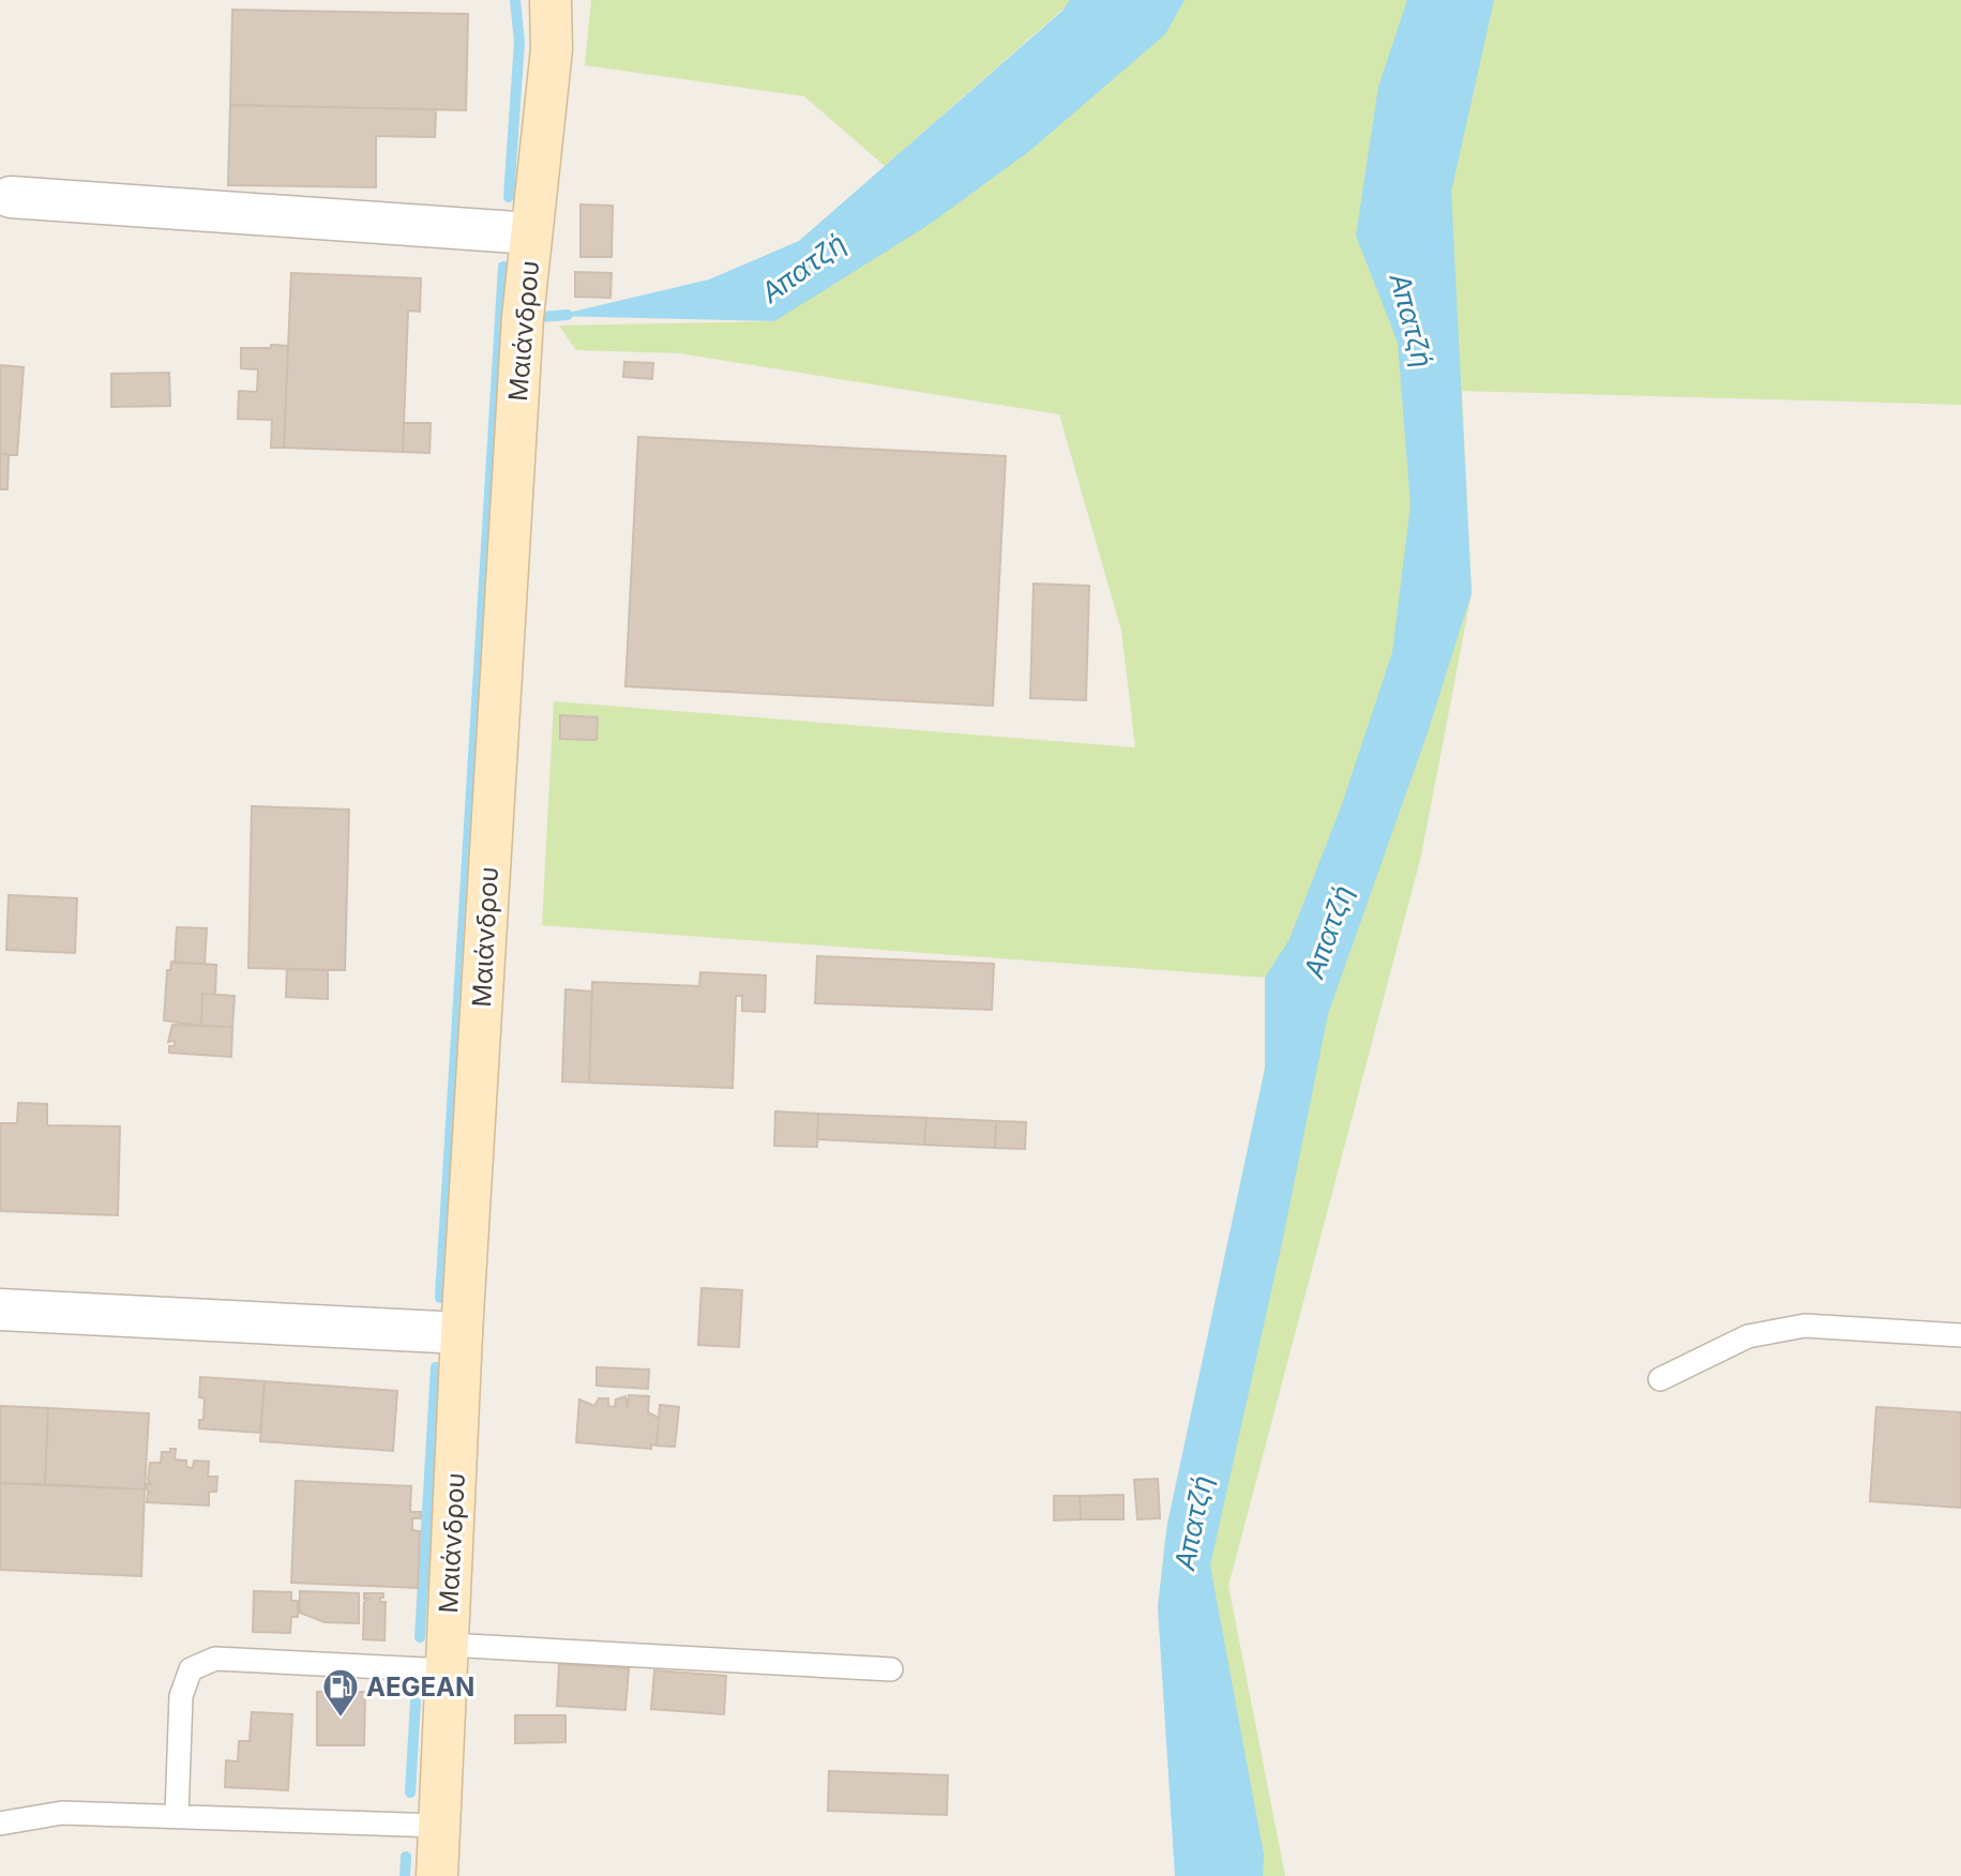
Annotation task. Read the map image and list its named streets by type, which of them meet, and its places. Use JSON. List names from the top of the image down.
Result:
{
  "streets": {
    "main road": ["Μαιάνδρου"]
  },
  "water": ["Απατζή"],
  "places": {
    "fuel station": ["AEGEAN"]
  }
}
